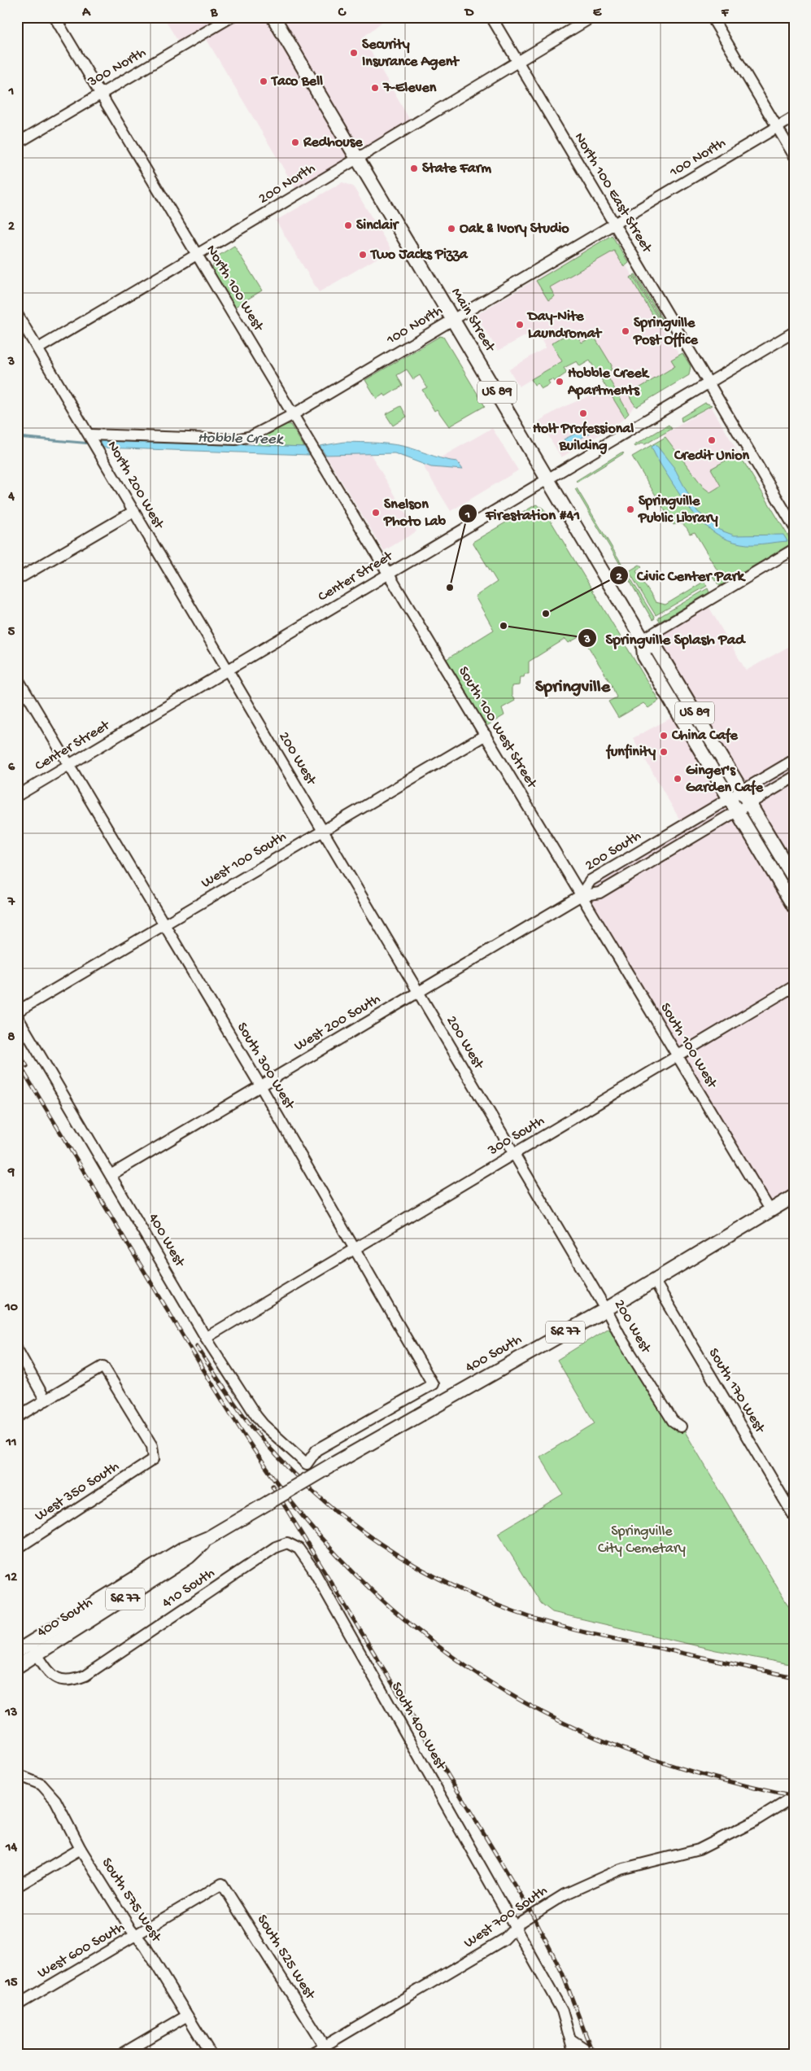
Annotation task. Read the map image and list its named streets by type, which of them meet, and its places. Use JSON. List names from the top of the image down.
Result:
{
  "streets": {
    "main road": [
      "Main Street",
      "US 89",
      "SR 77",
      "400 South"
    ],
    "street": [
      "300 North",
      "100 North",
      "200 North",
      "North 100 East Street",
      "North 100 West",
      "North 200 West",
      "Center Street",
      "South 100 West Street",
      "200 West",
      "200 South",
      "West 100 South",
      "West 200 South",
      "South 100 West",
      "South 300 West",
      "300 South",
      "400 West",
      "South 170 West",
      "West 350 South",
      "410 South",
      "South 400 West",
      "South 575 West",
      "West 700 South",
      "West 600 South",
      "South 525 West"
    ]
  },
  "crossings": [
    ["300 North", "North 100 West"],
    ["100 North", "North 100 East Street"],
    ["100 North", "North 100 West"],
    ["100 North", "Main Street"],
    ["100 North", "North 200 West"],
    ["200 North", "North 100 East Street"],
    ["200 North", "North 100 West"],
    ["200 North", "Main Street"],
    ["200 North", "North 200 West"],
    ["North 100 East Street", "Center Street"],
    ["North 100 West", "Center Street"],
    ["North 100 West", "South 100 West Street"],
    ["Main Street", "Center Street"],
    ["Main Street", "200 South"],
    ["North 200 West", "Center Street"],
    ["North 200 West", "200 West"],
    ["Center Street", "South 100 West Street"],
    ["Center Street", "200 West"],
    ["Center Street", "South 300 West"],
    ["South 100 West Street", "200 South"],
    ["South 100 West Street", "West 100 South"],
    ["South 100 West Street", "West 200 South"],
    ["South 100 West Street", "South 100 West"],
    ["200 West", "West 100 South"],
    ["200 West", "West 200 South"],
    ["200 West", "300 South"],
    ["200 West", "400 South"],
    ["200 South", "West 200 South"],
    ["200 South", "South 100 West"],
    ["West 100 South", "South 300 West"],
    ["West 200 South", "South 100 West"],
    ["West 200 South", "South 300 West"],
    ["West 200 South", "400 West"],
    ["South 100 West", "300 South"],
    ["South 100 West", "400 South"],
    ["South 300 West", "300 South"],
    ["South 300 West", "400 West"],
    ["300 South", "400 West"],
    ["400 South", "South 170 West"],
    ["400 South", "410 South"],
    ["410 South", "South 400 West"],
    ["South 400 West", "West 700 South"],
    ["South 575 West", "West 600 South"],
    ["West 700 South", "South 525 West"],
    ["West 600 South", "South 525 West"]
  ],
  "districts": ["Springville"],
  "water": ["Hobble Creek"],
  "parks": ["Springville City Cemetary"],
  "places": [
    "Security Insurance Agent",
    "Taco Bell",
    "7-Eleven",
    "Redhouse",
    "State Farm",
    "Sinclair",
    "Oak & Ivory Studio",
    "Two Jacks Pizza",
    "Day-Nite Laundromat",
    "Springville Post Office",
    "Hobble Creek Apartments",
    "Holt Professional Building",
    "Credit Union",
    "Springville Public Library",
    "Snelson Photo Lab",
    "Firestation #41",
    "Civic Center Park",
    "Springville Splash Pad",
    "China Cafe",
    "funfinity",
    "Ginger's Garden Cafe"
  ],
  "grid": {
    "columns": [
      "A",
      "B",
      "C",
      "D",
      "E",
      "F"
    ],
    "rows": [
      "1",
      "2",
      "3",
      "4",
      "5",
      "6",
      "7",
      "8",
      "9",
      "10",
      "11",
      "12",
      "13",
      "14",
      "15"
    ]
  }
}
